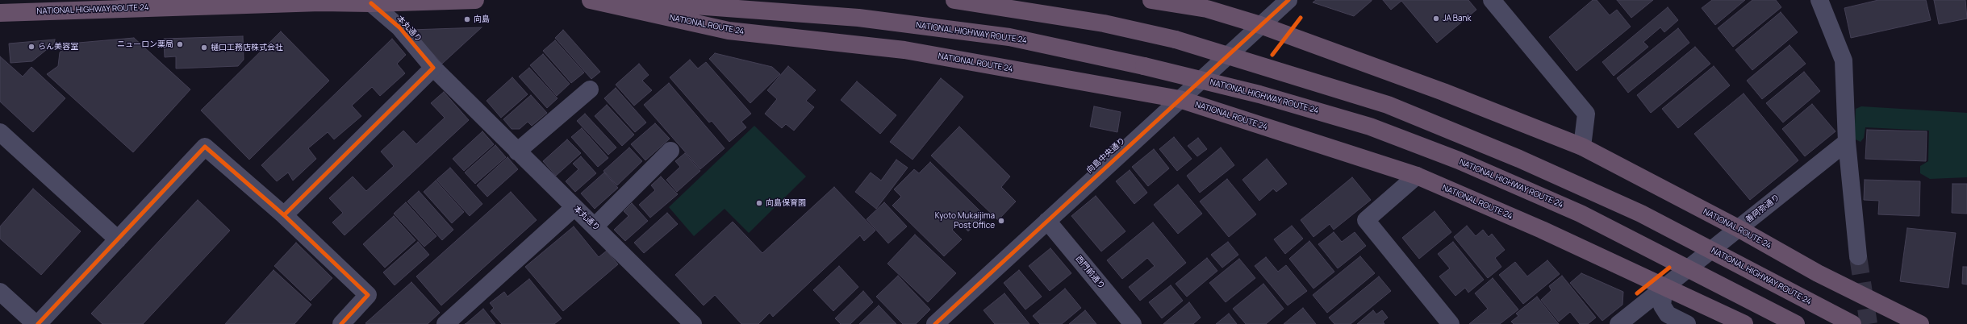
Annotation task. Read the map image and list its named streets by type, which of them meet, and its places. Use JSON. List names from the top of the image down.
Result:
{
  "streets": {
    "highway": ["NATIONAL HIGHWAY ROUTE 24", "NATIONAL ROUTE 24"],
    "street": [
      "本丸通り",
      "向島中央通り",
      "善阿弥通り",
      "西門前通り"
    ]
  },
  "crossings": [
    ["NATIONAL HIGHWAY ROUTE 24", "本丸通り"],
    ["NATIONAL ROUTE 24", "向島中央通り"],
    ["NATIONAL ROUTE 24", "善阿弥通り"],
    ["向島中央通り", "西門前通り"]
  ],
  "places": [
    "JA Bank",
    "向島",
    "ニューロン薬局",
    "らん美容室",
    "樋口工務店株式会社",
    "向島保育園",
    "Kyoto Mukaijima Post Office"
  ]
}
